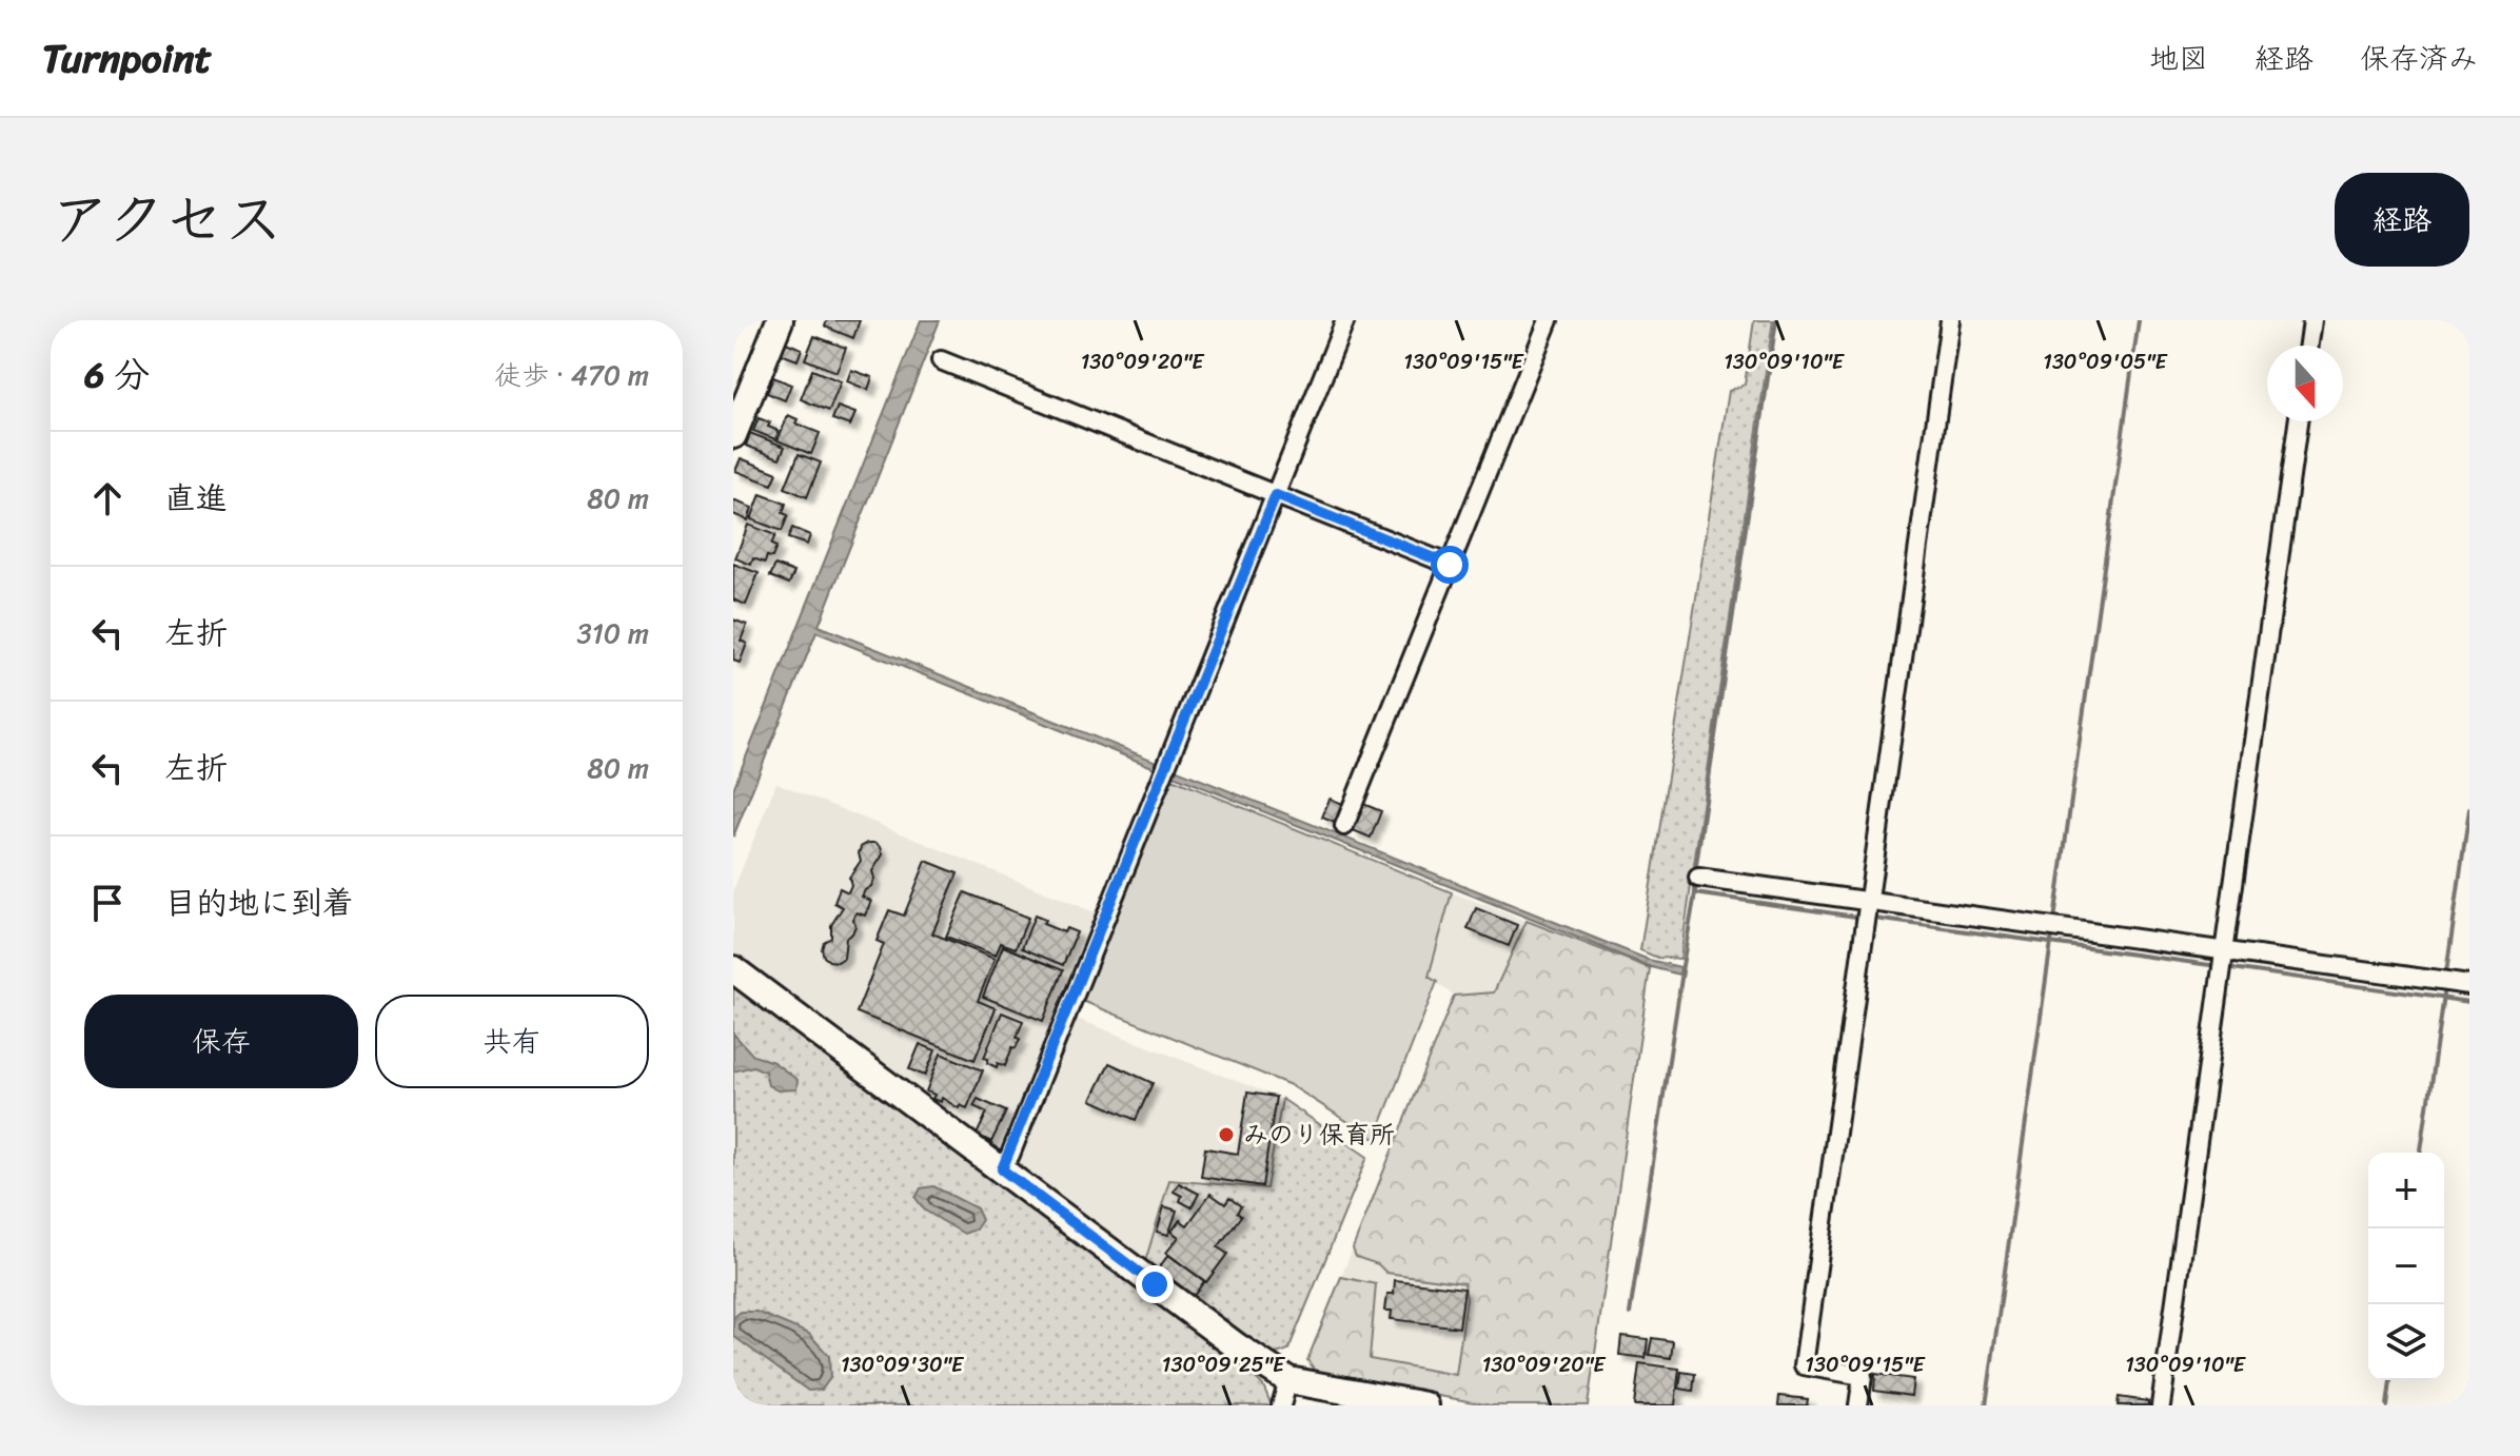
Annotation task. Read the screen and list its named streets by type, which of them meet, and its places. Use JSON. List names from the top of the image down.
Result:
{
  "places": ["みのり保育所"],
  "north": "bottom",
  "page": {
    "header": "Turnpoint",
    "nav": ["地図", "経路", "保存済み"],
    "title": "アクセス",
    "buttons": [
      "経路",
      ["保存", "共有"]
    ],
    "heading": ["6 分", "徒歩 · 470 m"],
    "list": [
      ["直進", "80 m"],
      ["左折", "310 m"],
      ["左折", "80 m"],
      "目的地に到着"
    ],
    "map_buttons": ["+", "−"]
  },
  "coordinates": [
    "130°09'20\"E",
    "130°09'15\"E",
    "130°09'10\"E",
    "130°09'05\"E",
    "130°09'30\"E",
    "130°09'25\"E"
  ]
}
